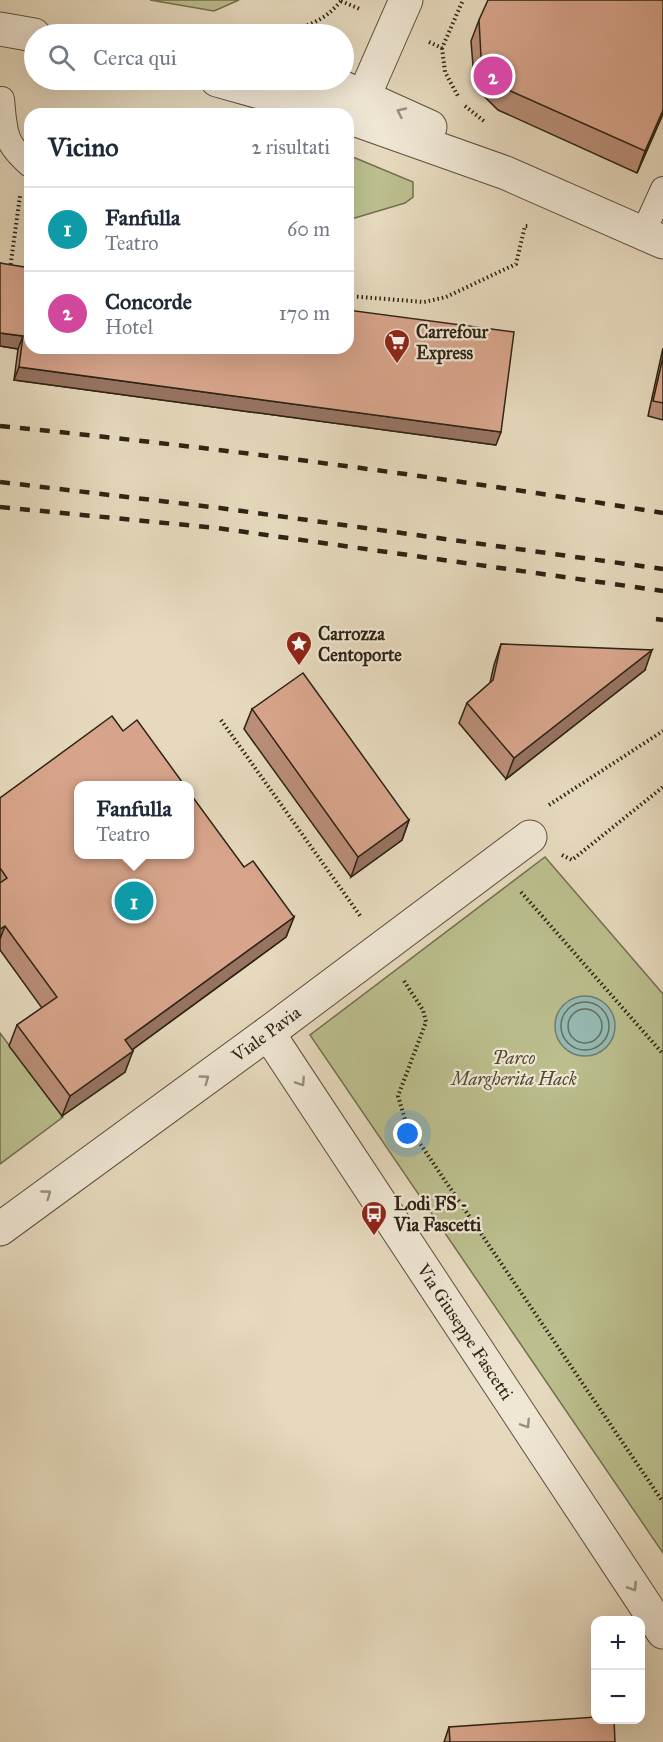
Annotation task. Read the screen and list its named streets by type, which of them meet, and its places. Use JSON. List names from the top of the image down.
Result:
{
  "streets": {
    "street": ["Viale Pavia", "Via Giuseppe Fascetti"]
  },
  "crossings": [
    ["Viale Pavia", "Via Giuseppe Fascetti"]
  ],
  "one_way": ["Viale Pavia", "Via Giuseppe Fascetti"],
  "parks": ["Parco Margherita Hack"],
  "places": {
    "supermarket": ["Carrefour Express"],
    "place": ["Carrozza Centoporte"],
    "bus stop": ["Lodi FS - Via Fascetti"]
  },
  "page": {
    "search": "Cerca qui",
    "pins": ["2", "1"],
    "heading": ["Vicino", "2 risultati"],
    "list": [
      {
        "mark": "1",
        "name": "Fanfulla",
        "note": "Teatro",
        "value": "60 m"
      },
      {
        "mark": "2",
        "name": "Concorde",
        "note": "Hotel",
        "value": "170 m"
      }
    ],
    "popup": ["Fanfulla", "Teatro"],
    "map_buttons": ["+", "−"]
  }
}
